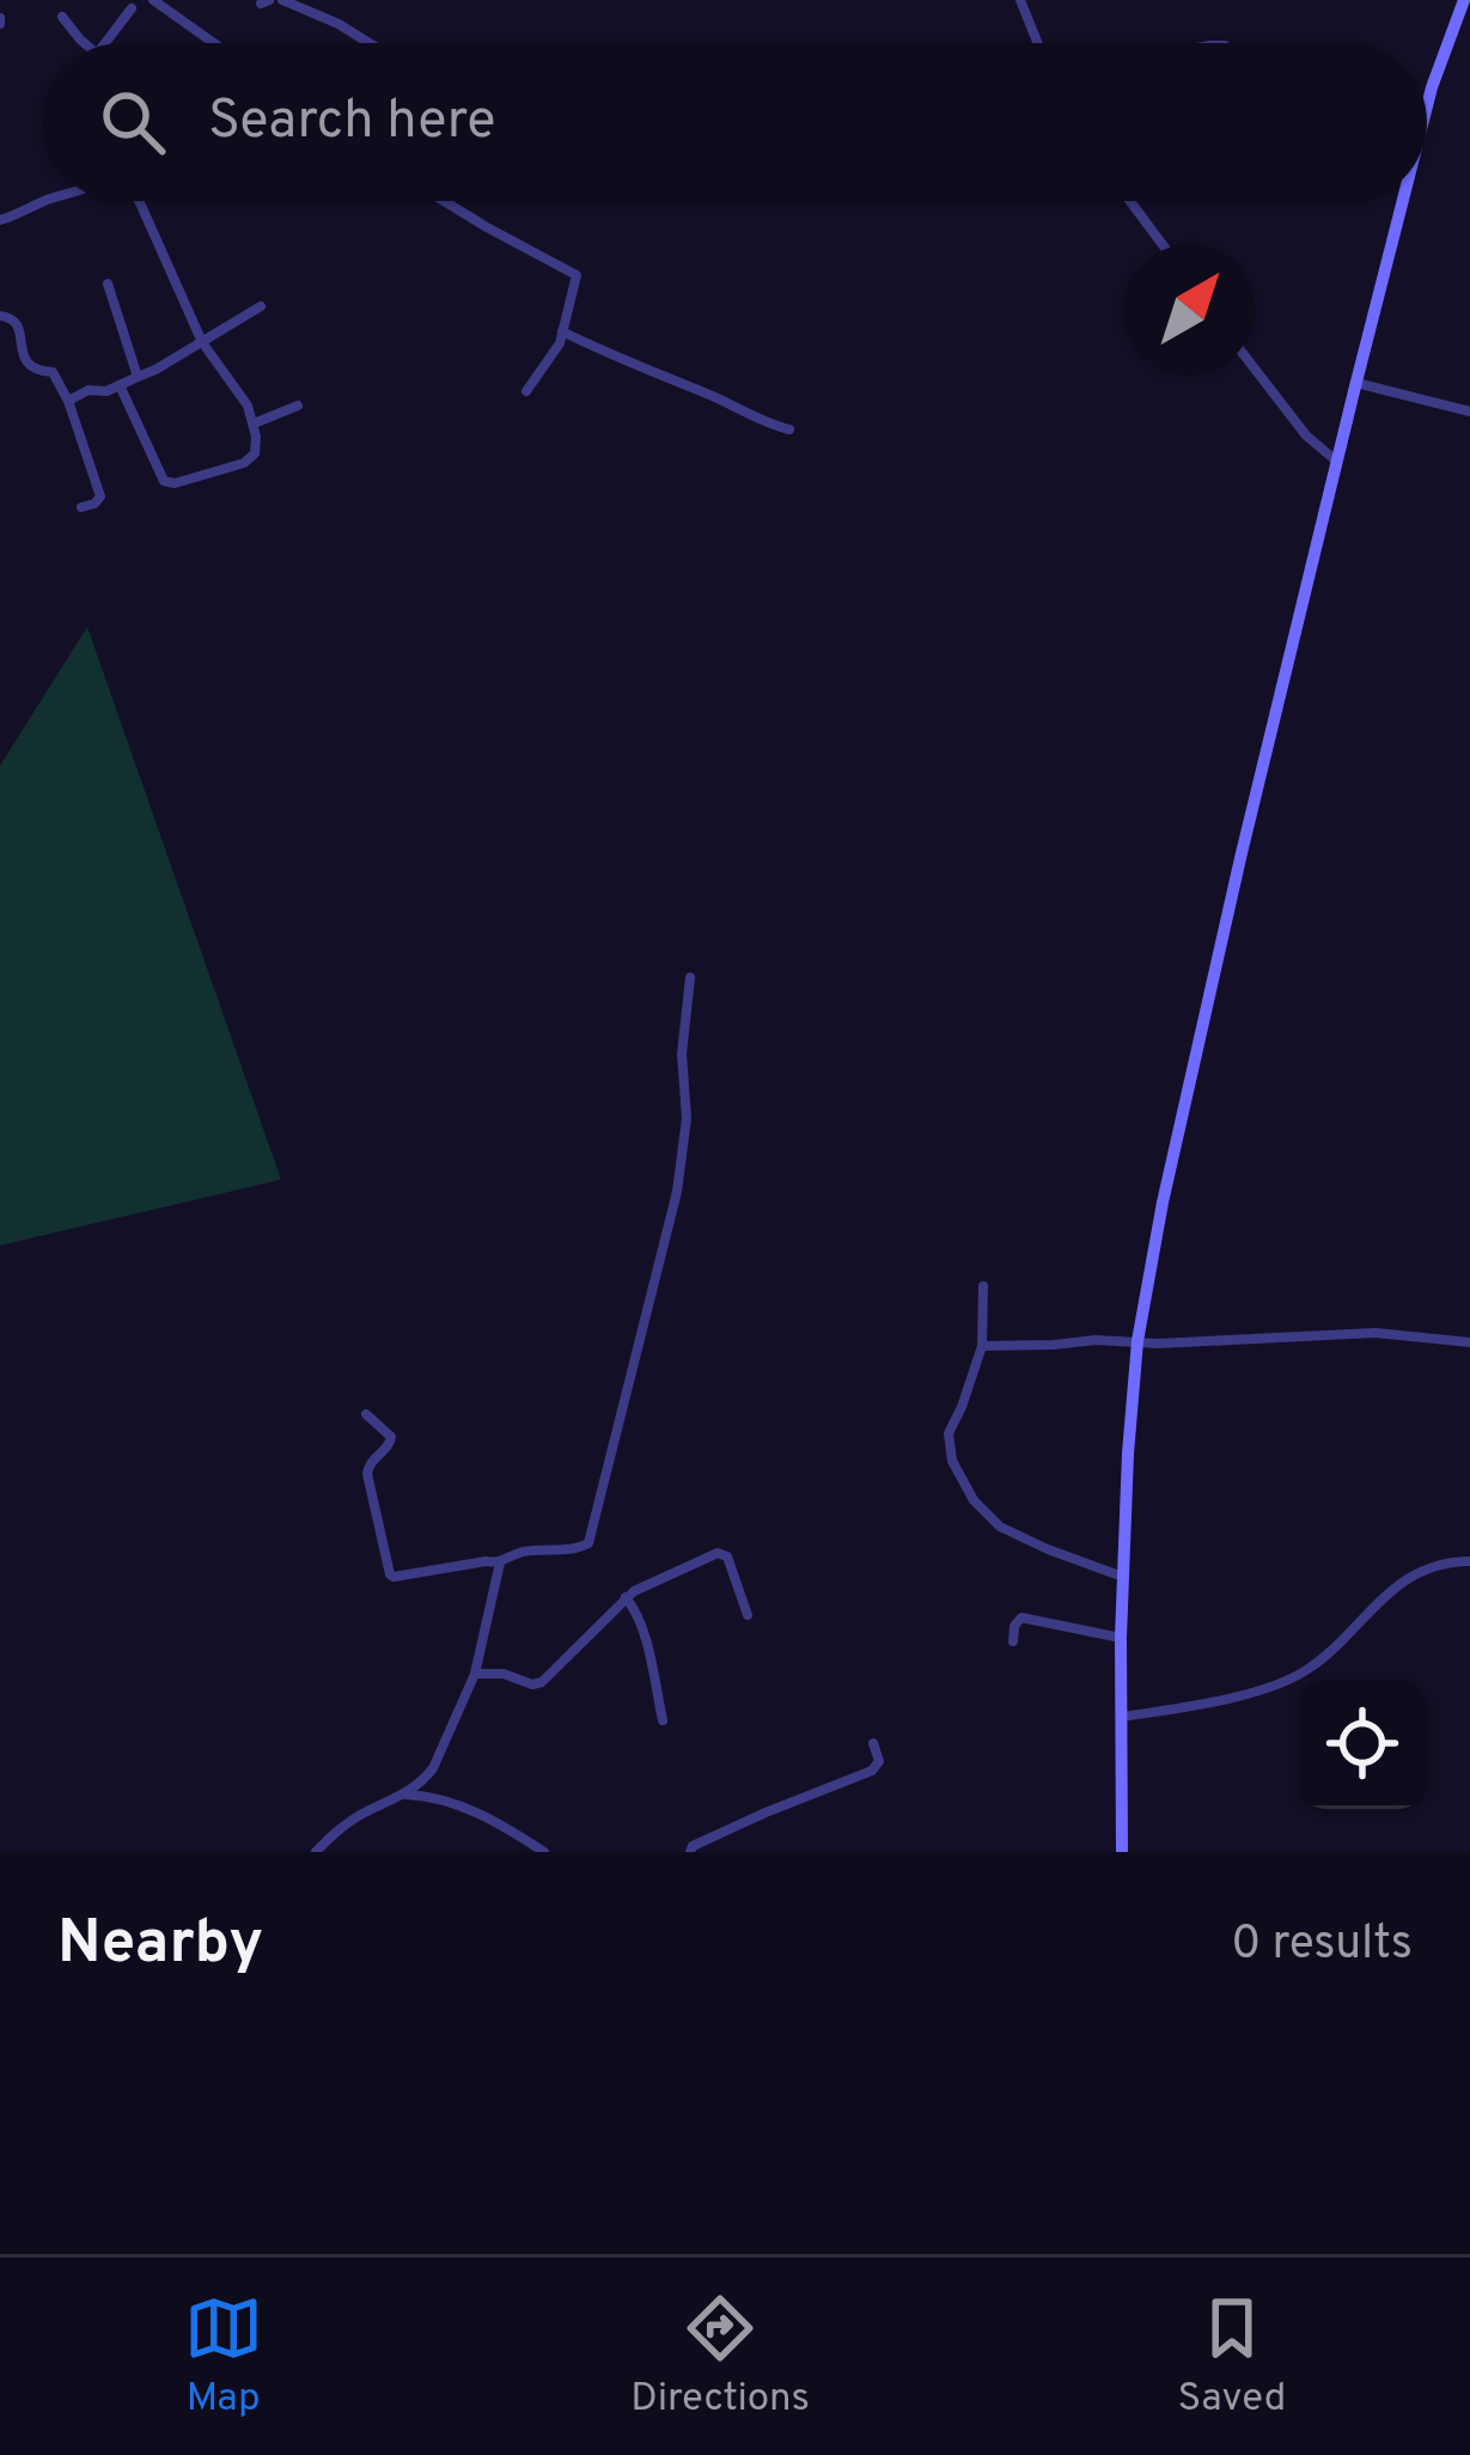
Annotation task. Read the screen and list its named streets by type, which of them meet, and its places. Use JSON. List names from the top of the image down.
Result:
{
  "north": "top right",
  "page": {
    "search": "Search here",
    "heading": ["Nearby", "0 results"],
    "nav": ["Map", "Directions", "Saved"]
  }
}
